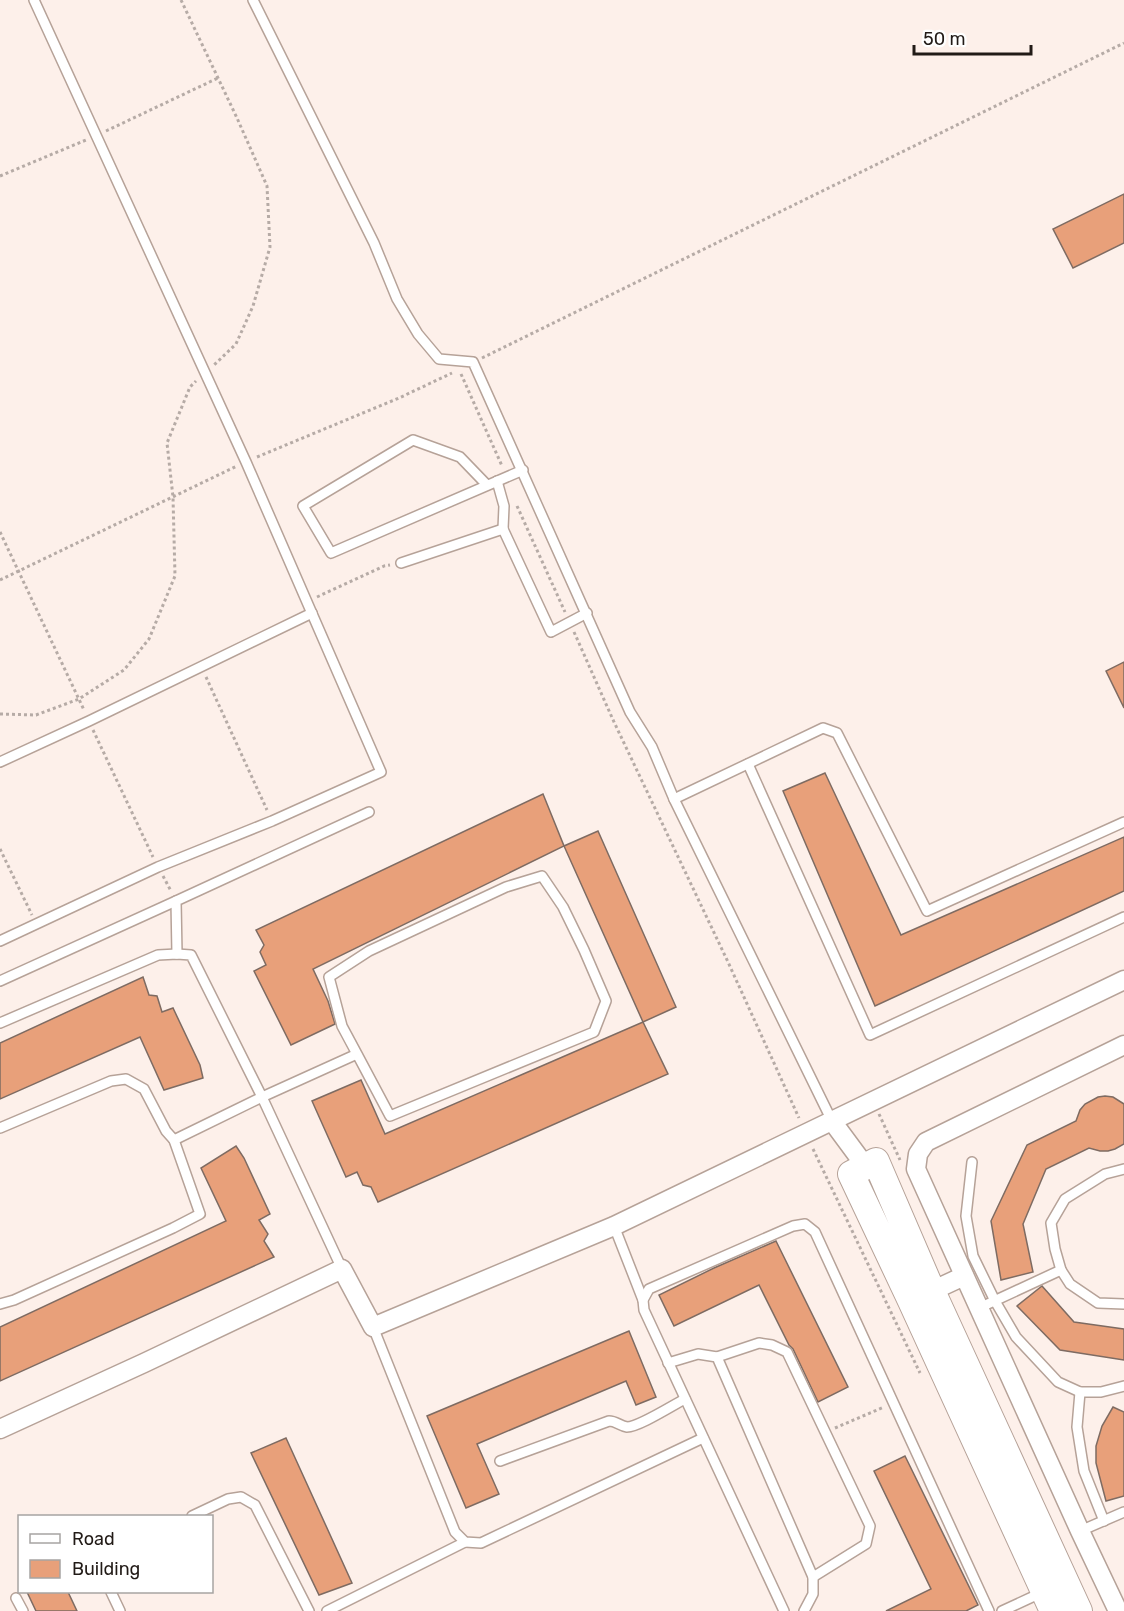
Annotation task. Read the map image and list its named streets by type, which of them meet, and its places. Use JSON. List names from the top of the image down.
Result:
{
  "legend": ["Road", "Building"],
  "scale_bar": "50 m"
}
